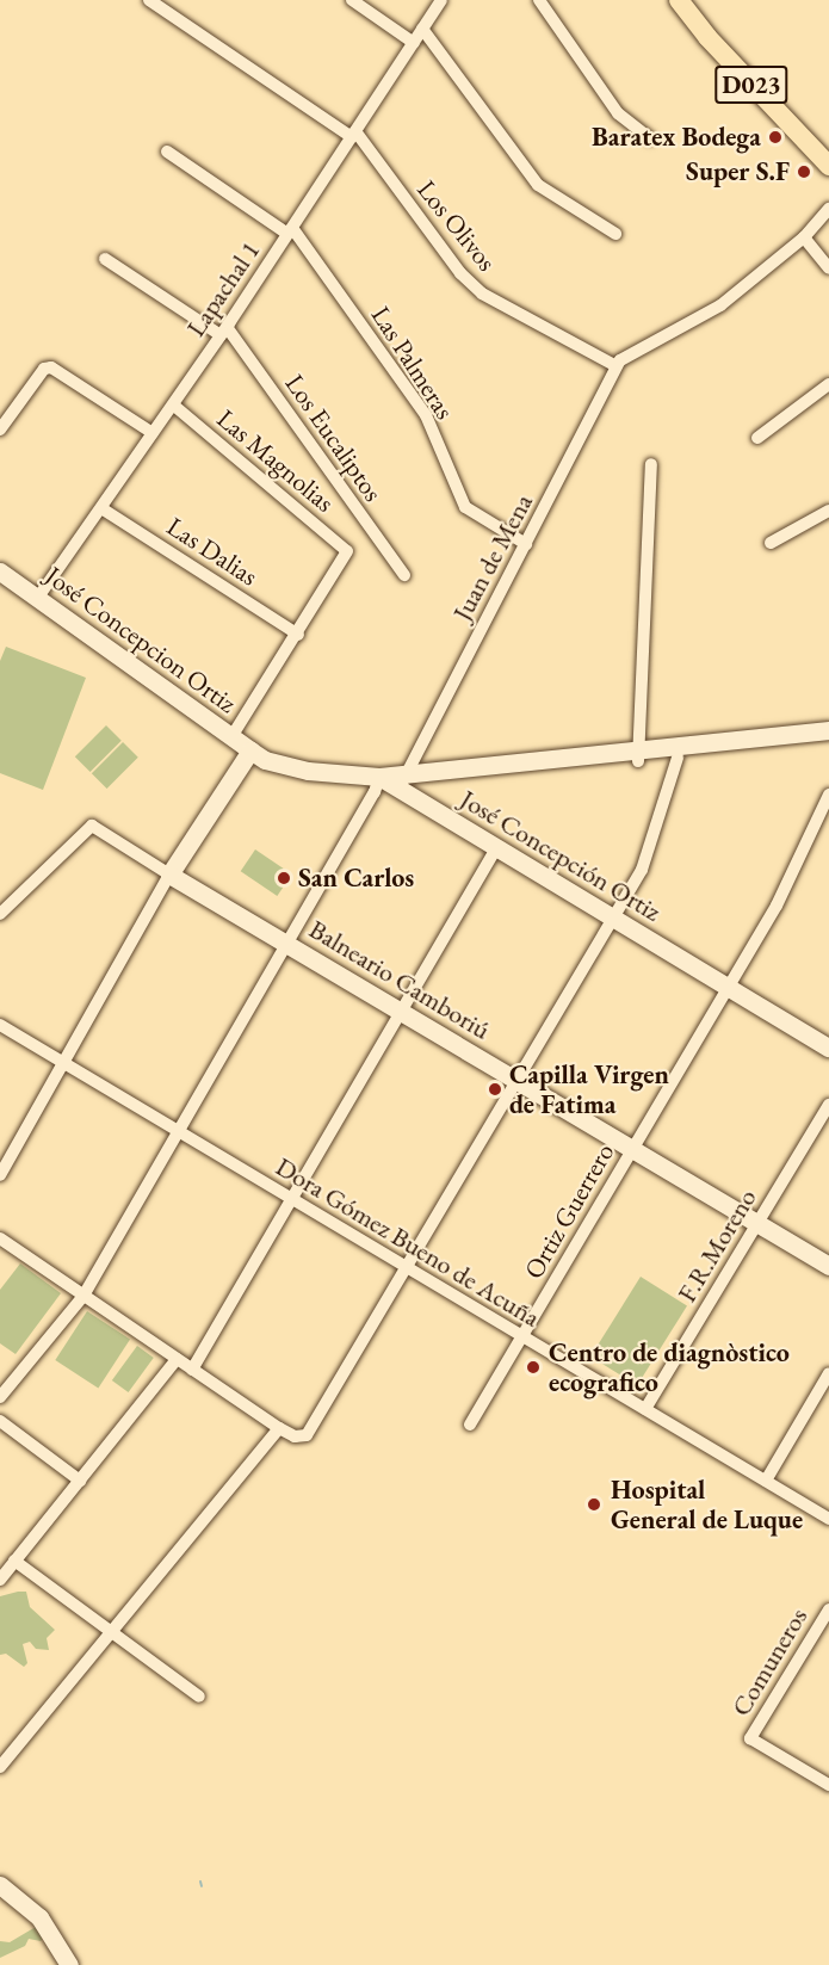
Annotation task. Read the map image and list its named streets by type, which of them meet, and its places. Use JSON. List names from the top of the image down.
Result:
{
  "streets": {
    "main road": ["D023"],
    "street": [
      "Los Olivos",
      "Lapachal 1",
      "Las Palmeras",
      "Los Eucaliptos",
      "Las Magnolias",
      "Las Dalias",
      "Juan de Mena",
      "José Concepcion Ortiz",
      "José Concepción Ortiz",
      "Balneario Camboriú",
      "Ortiz Guerrero",
      "Dora Gómez Bueno de Acuña",
      "F.R.Moreno",
      "Comuneros"
    ]
  },
  "crossings": [
    ["Los Olivos", "Lapachal 1"],
    ["Los Olivos", "Juan de Mena"],
    ["Lapachal 1", "Las Palmeras"],
    ["Lapachal 1", "Los Eucaliptos"],
    ["Lapachal 1", "Las Magnolias"],
    ["Lapachal 1", "Las Dalias"],
    ["Lapachal 1", "José Concepcion Ortiz"],
    ["Las Palmeras", "Juan de Mena"],
    ["Las Magnolias", "Las Dalias"],
    ["José Concepcion Ortiz", "José Concepción Ortiz"],
    ["José Concepción Ortiz", "Ortiz Guerrero"],
    ["Balneario Camboriú", "Ortiz Guerrero"],
    ["Balneario Camboriú", "F.R.Moreno"],
    ["Ortiz Guerrero", "Dora Gómez Bueno de Acuña"],
    ["Dora Gómez Bueno de Acuña", "F.R.Moreno"]
  ],
  "places": [
    "Baratex Bodega",
    "Super S.F",
    "San Carlos",
    "Capilla Virgen de Fatima",
    "Centro de diagnòstico ecografico",
    "Hospital General de Luque"
  ]
}
